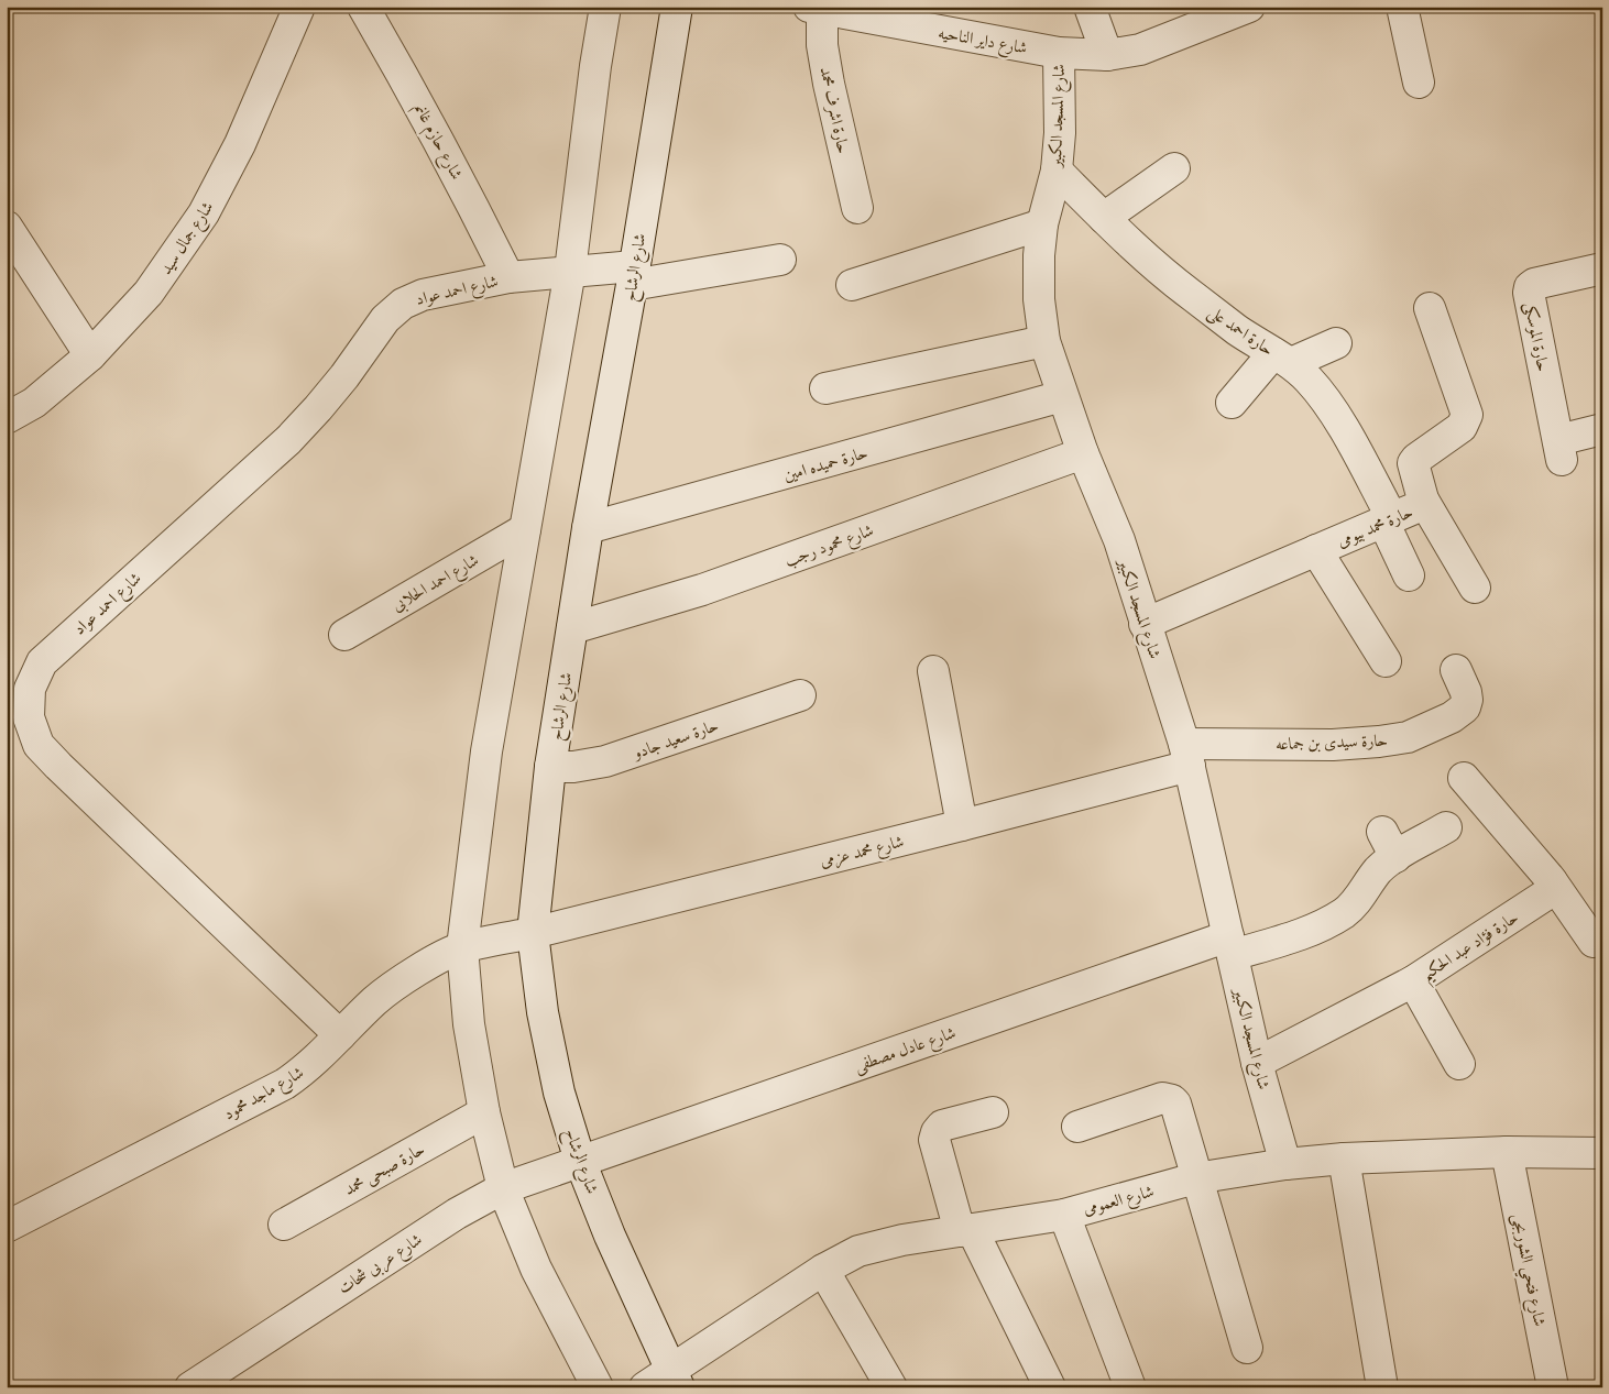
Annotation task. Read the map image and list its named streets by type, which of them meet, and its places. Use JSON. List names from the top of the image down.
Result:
{
  "streets": {
    "street": [
      "شارع داير الناحيه",
      "حارة اشرف محمد",
      "شارع المسجد الكبير",
      "شارع حازم غانم",
      "شارع جمال سيد",
      "شارع الرشاح",
      "شارع احمد عواد",
      "حارة احمد على",
      "حارة الموسكى",
      "حارة حميده امين",
      "حارة محمد بيومى",
      "شارع محمود رجب",
      "شارع احمد الحلابى",
      "حارة سعيد جادو",
      "حارة سيدى بن جماعه",
      "شارع محمد عزمى",
      "حارة فؤاد عبد الحكيم",
      "شارع عادل مصطفى",
      "شارع ماجد محمود",
      "حارة صبحى محمد",
      "شارع العمومى",
      "شارع عربى شحات",
      "شارع فتحي الشوربجى"
    ]
  },
  "crossings": [
    ["شارع داير الناحيه", "حارة اشرف محمد"],
    ["شارع داير الناحيه", "شارع المسجد الكبير"],
    ["شارع المسجد الكبير", "حارة احمد على"],
    ["شارع المسجد الكبير", "حارة حميده امين"],
    ["شارع المسجد الكبير", "حارة محمد بيومى"],
    ["شارع المسجد الكبير", "شارع محمود رجب"],
    ["شارع المسجد الكبير", "حارة سيدى بن جماعه"],
    ["شارع المسجد الكبير", "شارع محمد عزمى"],
    ["شارع المسجد الكبير", "حارة فؤاد عبد الحكيم"],
    ["شارع المسجد الكبير", "شارع عادل مصطفى"],
    ["شارع المسجد الكبير", "شارع العمومى"],
    ["شارع حازم غانم", "شارع احمد عواد"],
    ["شارع الرشاح", "شارع احمد عواد"],
    ["شارع الرشاح", "حارة حميده امين"],
    ["شارع الرشاح", "شارع محمود رجب"],
    ["شارع الرشاح", "حارة سعيد جادو"],
    ["شارع الرشاح", "شارع محمد عزمى"],
    ["شارع الرشاح", "شارع عادل مصطفى"],
    ["شارع الرشاح", "شارع ماجد محمود"],
    ["شارع الرشاح", "شارع العمومى"],
    ["شارع الرشاح", "شارع عربى شحات"],
    ["شارع احمد عواد", "شارع ماجد محمود"],
    ["حارة احمد على", "حارة محمد بيومى"],
    ["حارة سيدى بن جماعه", "شارع محمد عزمى"],
    ["شارع محمد عزمى", "شارع ماجد محمود"],
    ["شارع عادل مصطفى", "شارع عربى شحات"],
    ["شارع العمومى", "شارع فتحي الشوربجى"]
  ]
}
